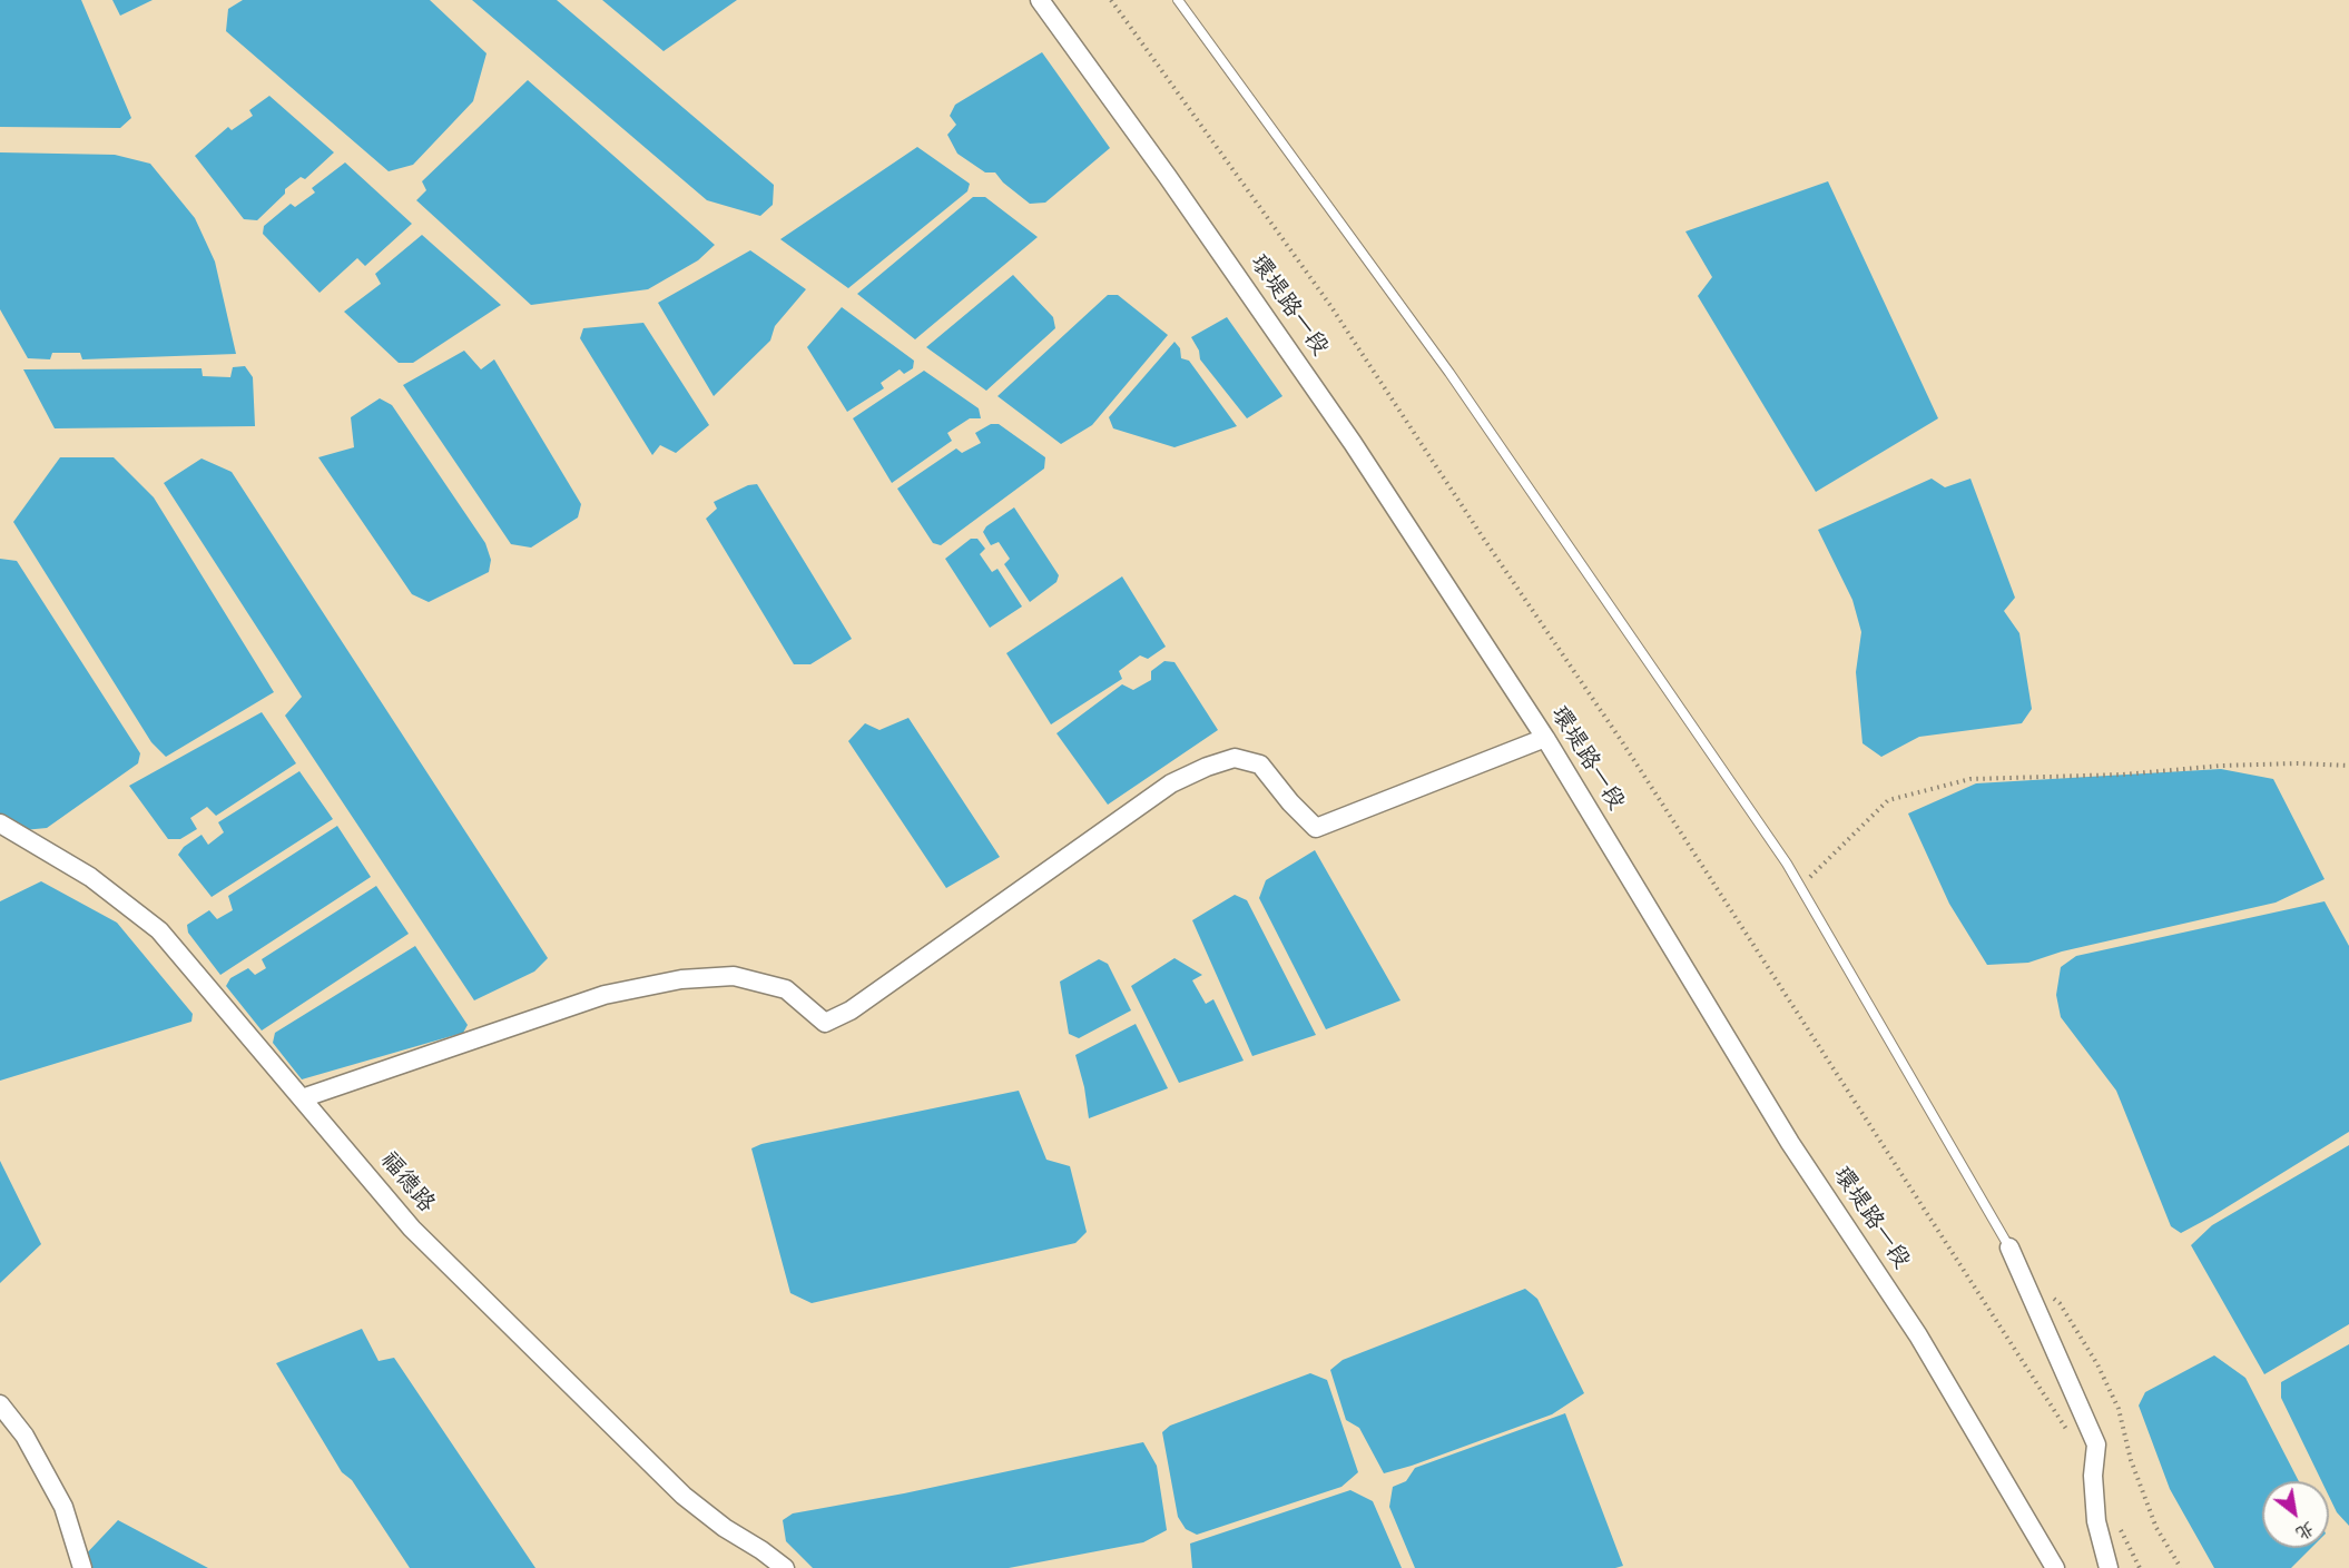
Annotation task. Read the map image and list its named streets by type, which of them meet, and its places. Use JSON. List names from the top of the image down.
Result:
{
  "streets": {
    "street": ["環堤路一段", "福德路"]
  },
  "north": "bottom right"
}
